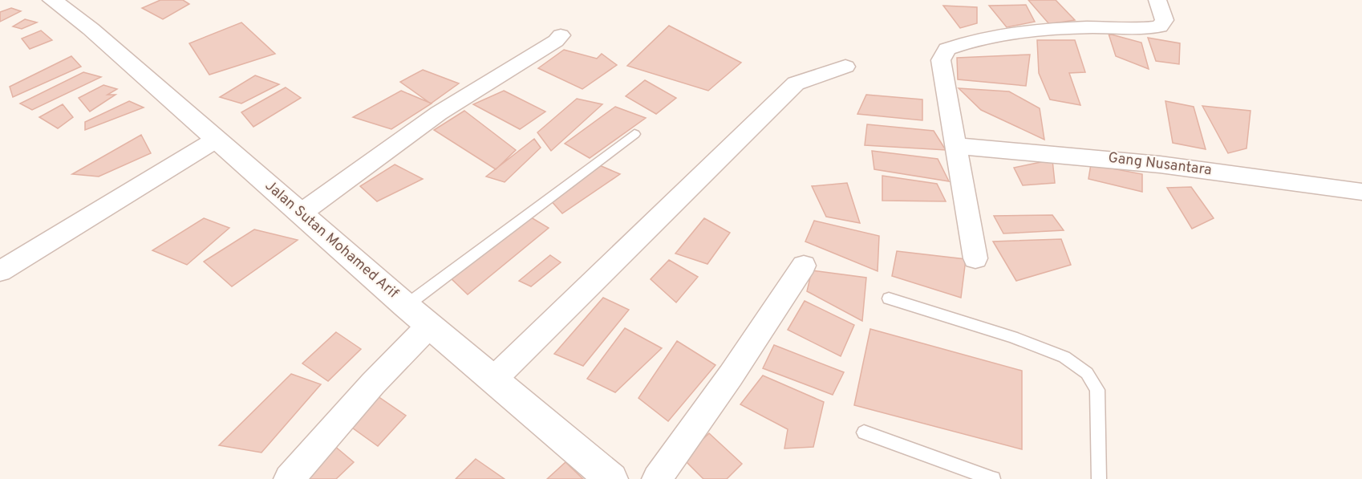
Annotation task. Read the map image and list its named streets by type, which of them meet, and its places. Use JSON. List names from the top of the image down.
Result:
{
  "streets": {
    "street": ["Gang Nusantara", "Jalan Sutan Mohamed Arif"]
  }
}
